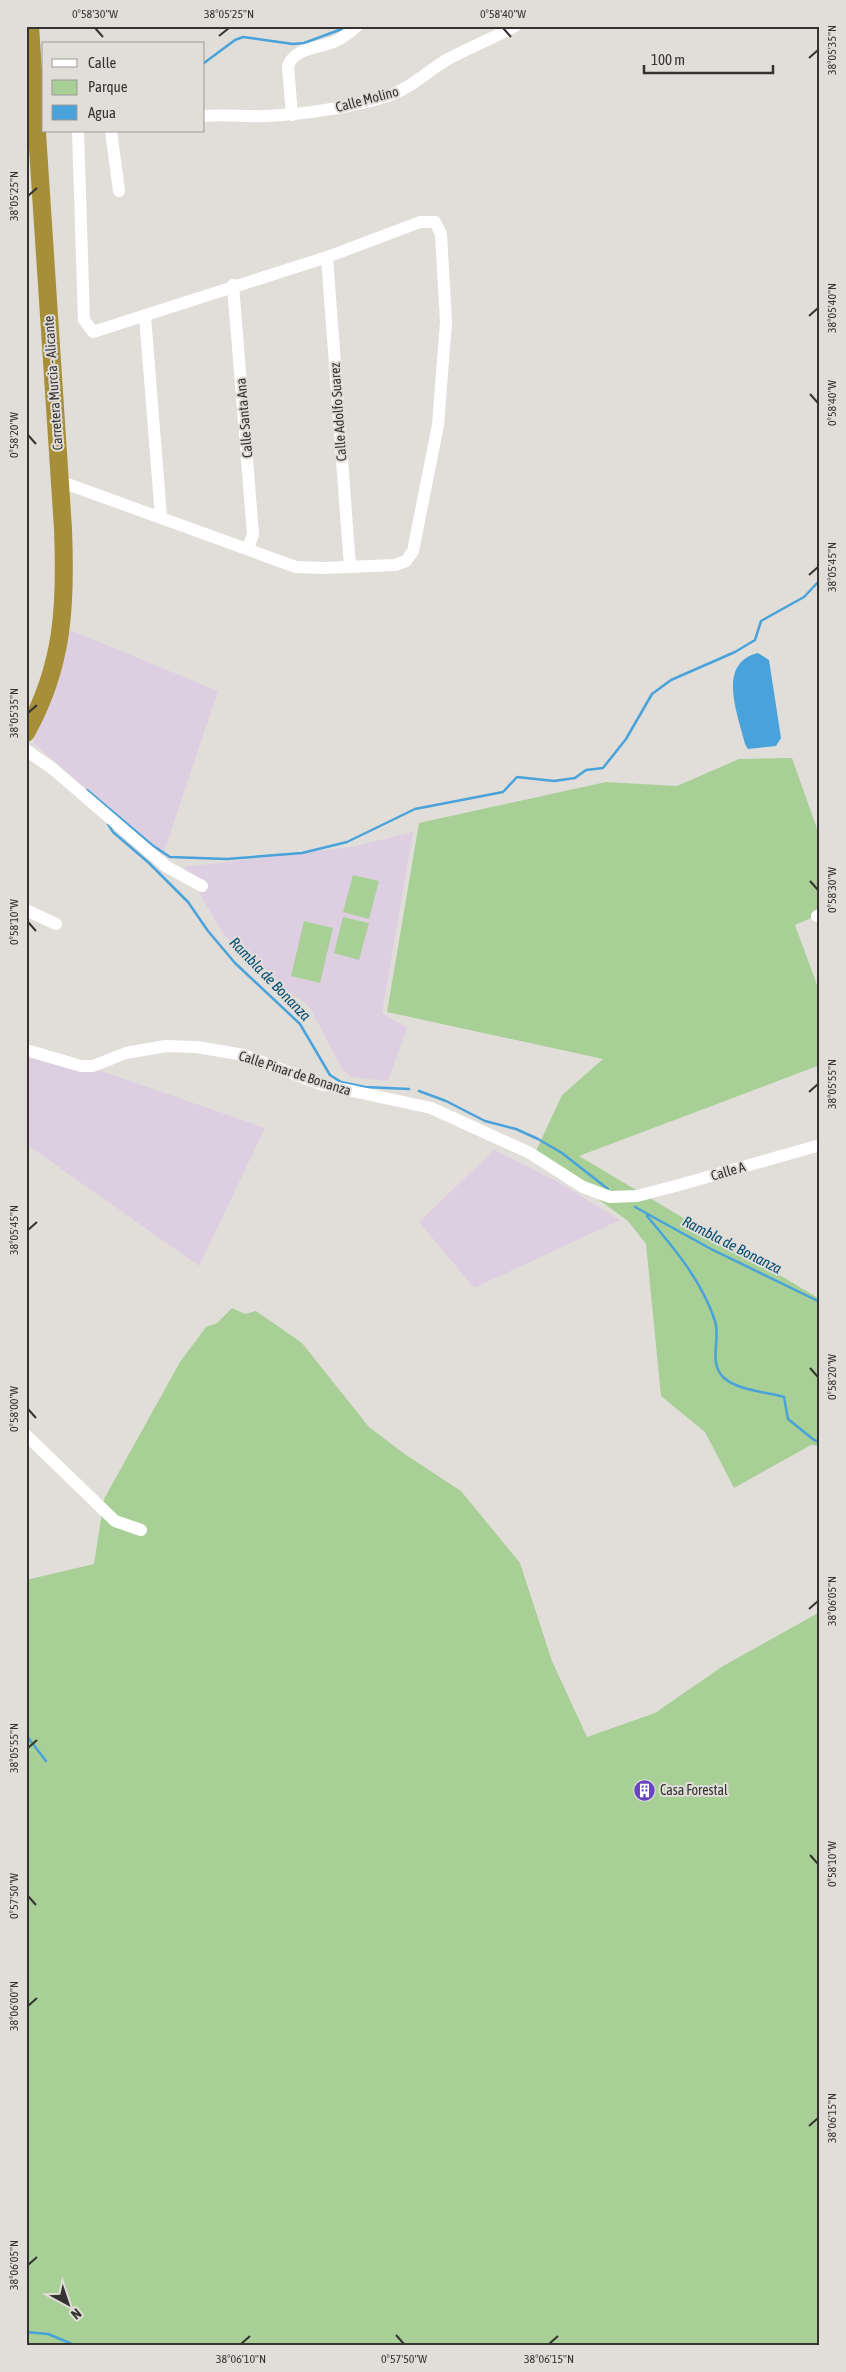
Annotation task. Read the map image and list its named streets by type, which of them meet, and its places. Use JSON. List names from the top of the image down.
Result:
{
  "streets": {
    "highway": ["Carretera Murcia - Alicante"],
    "street": [
      "Calle Molino",
      "Calle Adolfo Suarez",
      "Calle Santa Ana",
      "Calle Pinar de Bonanza",
      "Calle A"
    ]
  },
  "crossings": [
    ["Calle Pinar de Bonanza", "Calle A"]
  ],
  "water": ["Rambla de Bonanza"],
  "places": {
    "building": ["Casa Forestal"]
  },
  "legend": ["Calle", "Parque", "Agua"],
  "scale_bar": "100 m",
  "north": "bottom right",
  "coordinates": [
    "0°58'30\"W",
    "38°05'25\"N",
    "0°58'40\"W",
    "38°05'35\"N",
    "38°05'40\"N",
    "0°58'20\"W",
    "38°05'45\"N",
    "0°58'10\"W",
    "38°05'55\"N",
    "0°58'00\"W",
    "38°06'05\"N",
    "0°57'50\"W",
    "38°06'00\"N",
    "38°06'15\"N",
    "38°06'10\"N"
  ]
}
